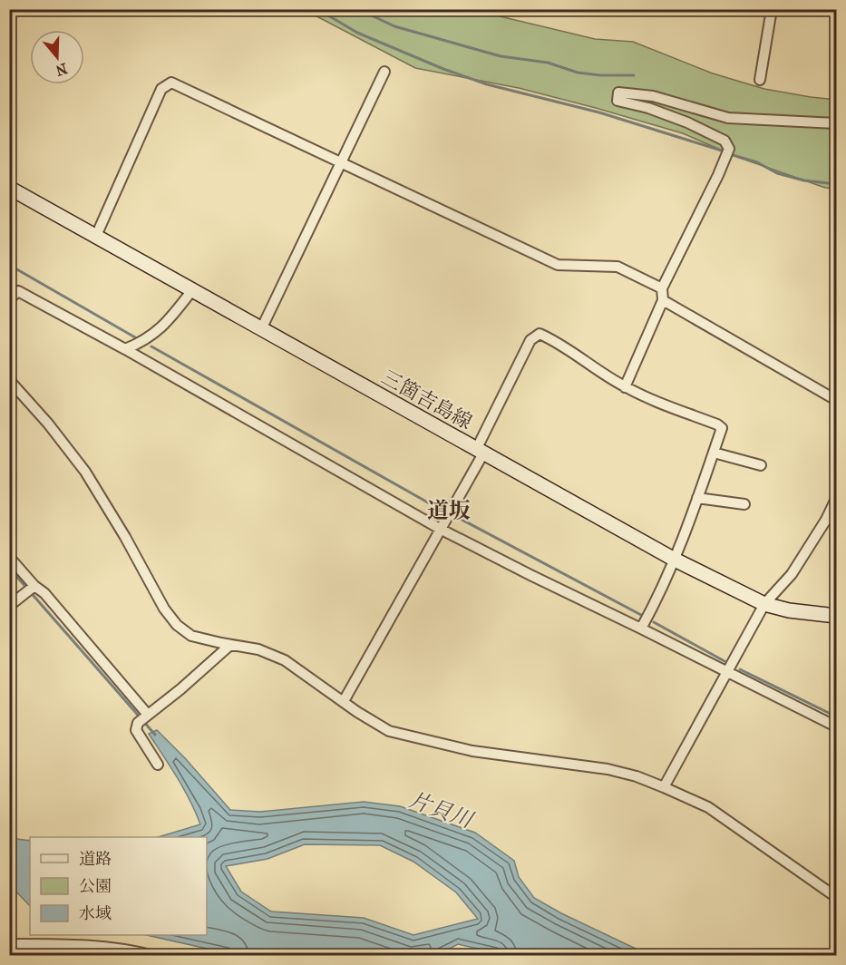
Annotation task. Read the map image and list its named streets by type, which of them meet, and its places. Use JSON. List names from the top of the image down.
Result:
{
  "streets": {
    "main road": ["三箇吉島線"]
  },
  "districts": ["道坂"],
  "water": ["片貝川"],
  "legend": ["道路", "公園", "水域"],
  "north": "bottom"
}
